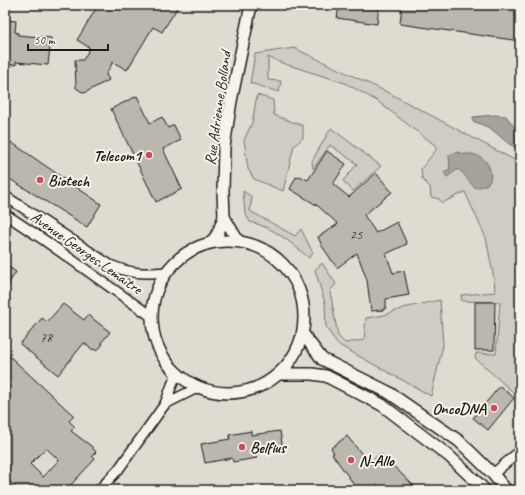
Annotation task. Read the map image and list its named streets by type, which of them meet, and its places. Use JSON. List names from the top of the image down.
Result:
{
  "streets": {
    "street": ["Rue Adrienne Bolland", "Avenue Georges Lemaître"]
  },
  "places": [
    "Telecom1",
    "Biotech",
    "OncoDNA",
    "Belfius",
    "N-Allo"
  ],
  "house_numbers": ["25", "78"],
  "scale_bar": "50 m"
}
